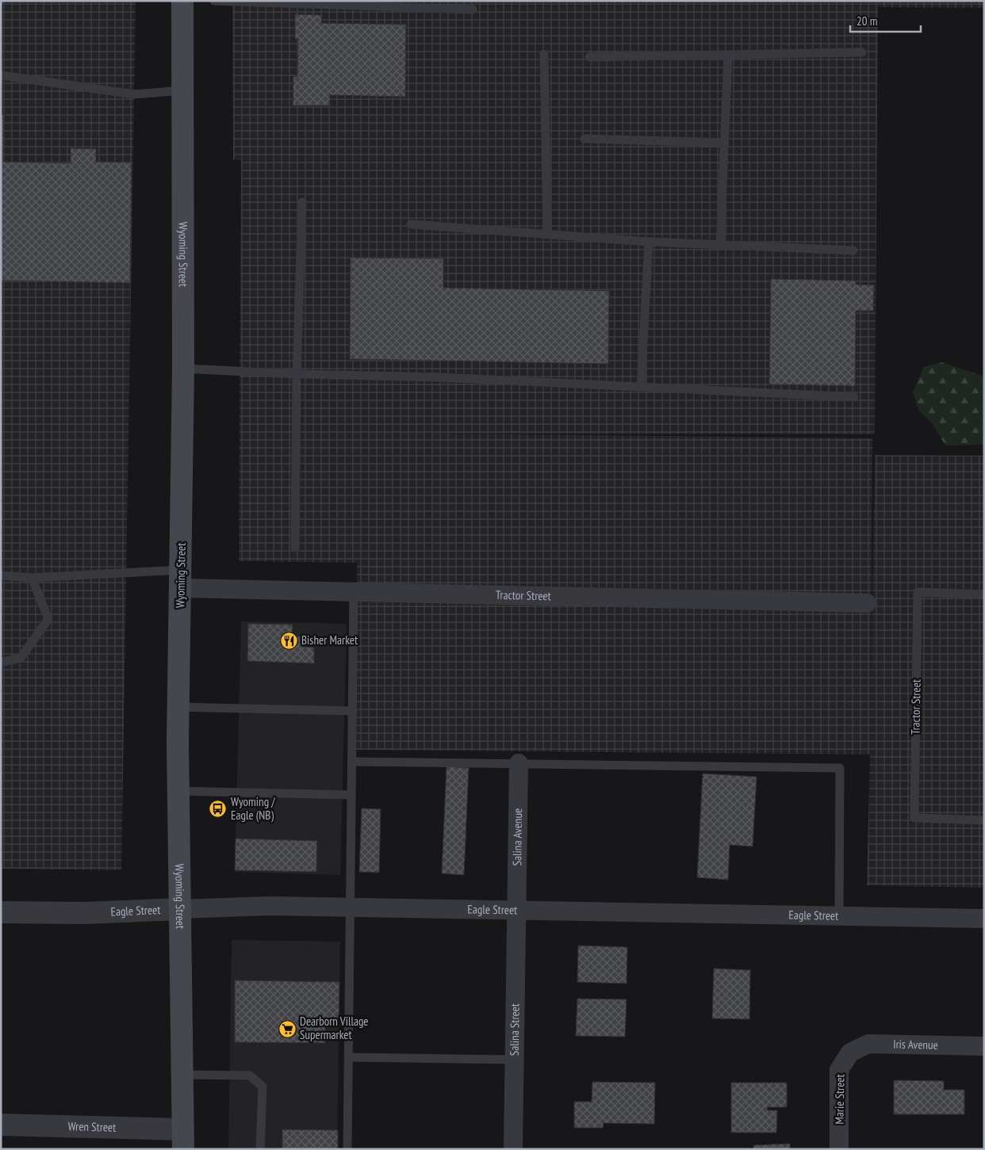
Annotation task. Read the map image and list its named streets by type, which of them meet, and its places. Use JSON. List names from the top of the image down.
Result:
{
  "streets": {
    "main road": ["Wyoming Street"],
    "street": [
      "Tractor Street",
      "Salina Avenue",
      "Eagle Street",
      "Salina Street",
      "Iris Avenue",
      "Marie Street",
      "Wren Street"
    ]
  },
  "crossings": [
    ["Wyoming Street", "Tractor Street"],
    ["Wyoming Street", "Eagle Street"],
    ["Wyoming Street", "Wren Street"],
    ["Salina Avenue", "Eagle Street"],
    ["Salina Avenue", "Salina Street"],
    ["Eagle Street", "Salina Street"],
    ["Iris Avenue", "Marie Street"]
  ],
  "places": {
    "restaurant": ["Bisher Market"],
    "bus stop": ["Wyoming / Eagle (NB)"],
    "supermarket": ["Dearborn Village Supermarket"]
  },
  "scale_bar": "20 m"
}
